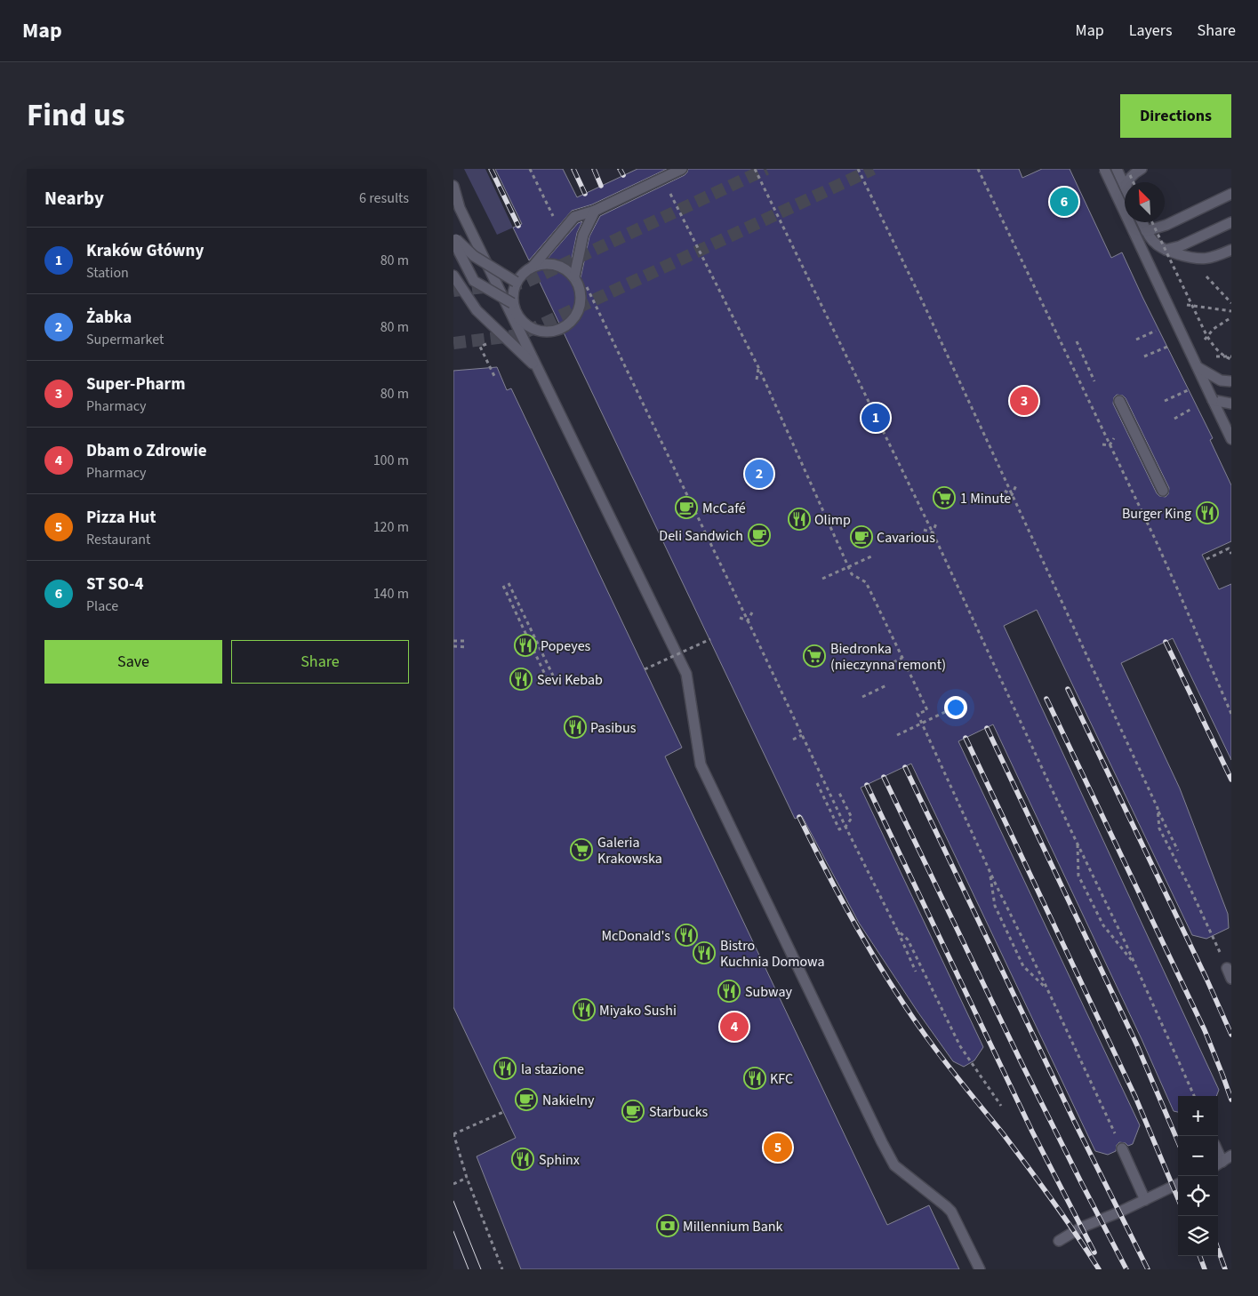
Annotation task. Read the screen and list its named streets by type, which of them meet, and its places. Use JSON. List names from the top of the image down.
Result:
{
  "places": {
    "supermarket": ["1 Minute", "Biedronka (nieczynna remont)", "Galeria Krakowska"],
    "cafe": [
      "McCafé",
      "Deli Sandwich",
      "Cavarious",
      "Nakielny",
      "Starbucks"
    ],
    "restaurant": [
      "Burger King",
      "Olimp",
      "Popeyes",
      "Sevi Kebab",
      "Pasibus",
      "McDonald's",
      "Bistro Kuchnia Domowa",
      "Subway",
      "Miyako Sushi",
      "la stazione",
      "KFC",
      "Sphinx"
    ],
    "bank": ["Millennium Bank"]
  },
  "north": "top left",
  "page": {
    "header": "Map",
    "nav": ["Map", "Layers", "Share"],
    "title": "Find us",
    "buttons": [
      "Directions",
      ["Save", "Share"]
    ],
    "heading": ["Nearby", "6 results"],
    "pins": [
      "6",
      "3",
      "1",
      "2",
      "4",
      "5"
    ],
    "list": [
      {
        "mark": "1",
        "name": "Kraków Główny",
        "note": "Station",
        "value": "80 m"
      },
      {
        "mark": "2",
        "name": "Żabka",
        "note": "Supermarket",
        "value": "80 m"
      },
      {
        "mark": "3",
        "name": "Super-Pharm",
        "note": "Pharmacy",
        "value": "80 m"
      },
      {
        "mark": "4",
        "name": "Dbam o Zdrowie",
        "note": "Pharmacy",
        "value": "100 m"
      },
      {
        "mark": "5",
        "name": "Pizza Hut",
        "note": "Restaurant",
        "value": "120 m"
      },
      {
        "mark": "6",
        "name": "ST SO-4",
        "note": "Place",
        "value": "140 m"
      }
    ],
    "map_buttons": ["+", "−"]
  }
}
